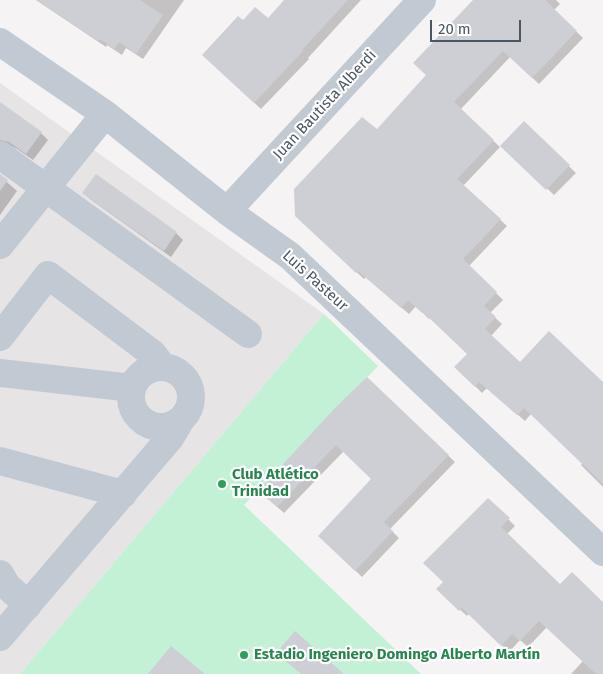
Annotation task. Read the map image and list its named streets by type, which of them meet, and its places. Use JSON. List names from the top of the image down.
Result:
{
  "streets": {
    "street": ["Juan Bautista Alberdi", "Luis Pasteur"]
  },
  "crossings": [
    ["Juan Bautista Alberdi", "Luis Pasteur"]
  ],
  "places": ["Club Atlético Trinidad", "Estadio Ingeniero Domingo Alberto Martín"],
  "scale_bar": "20 m"
}
